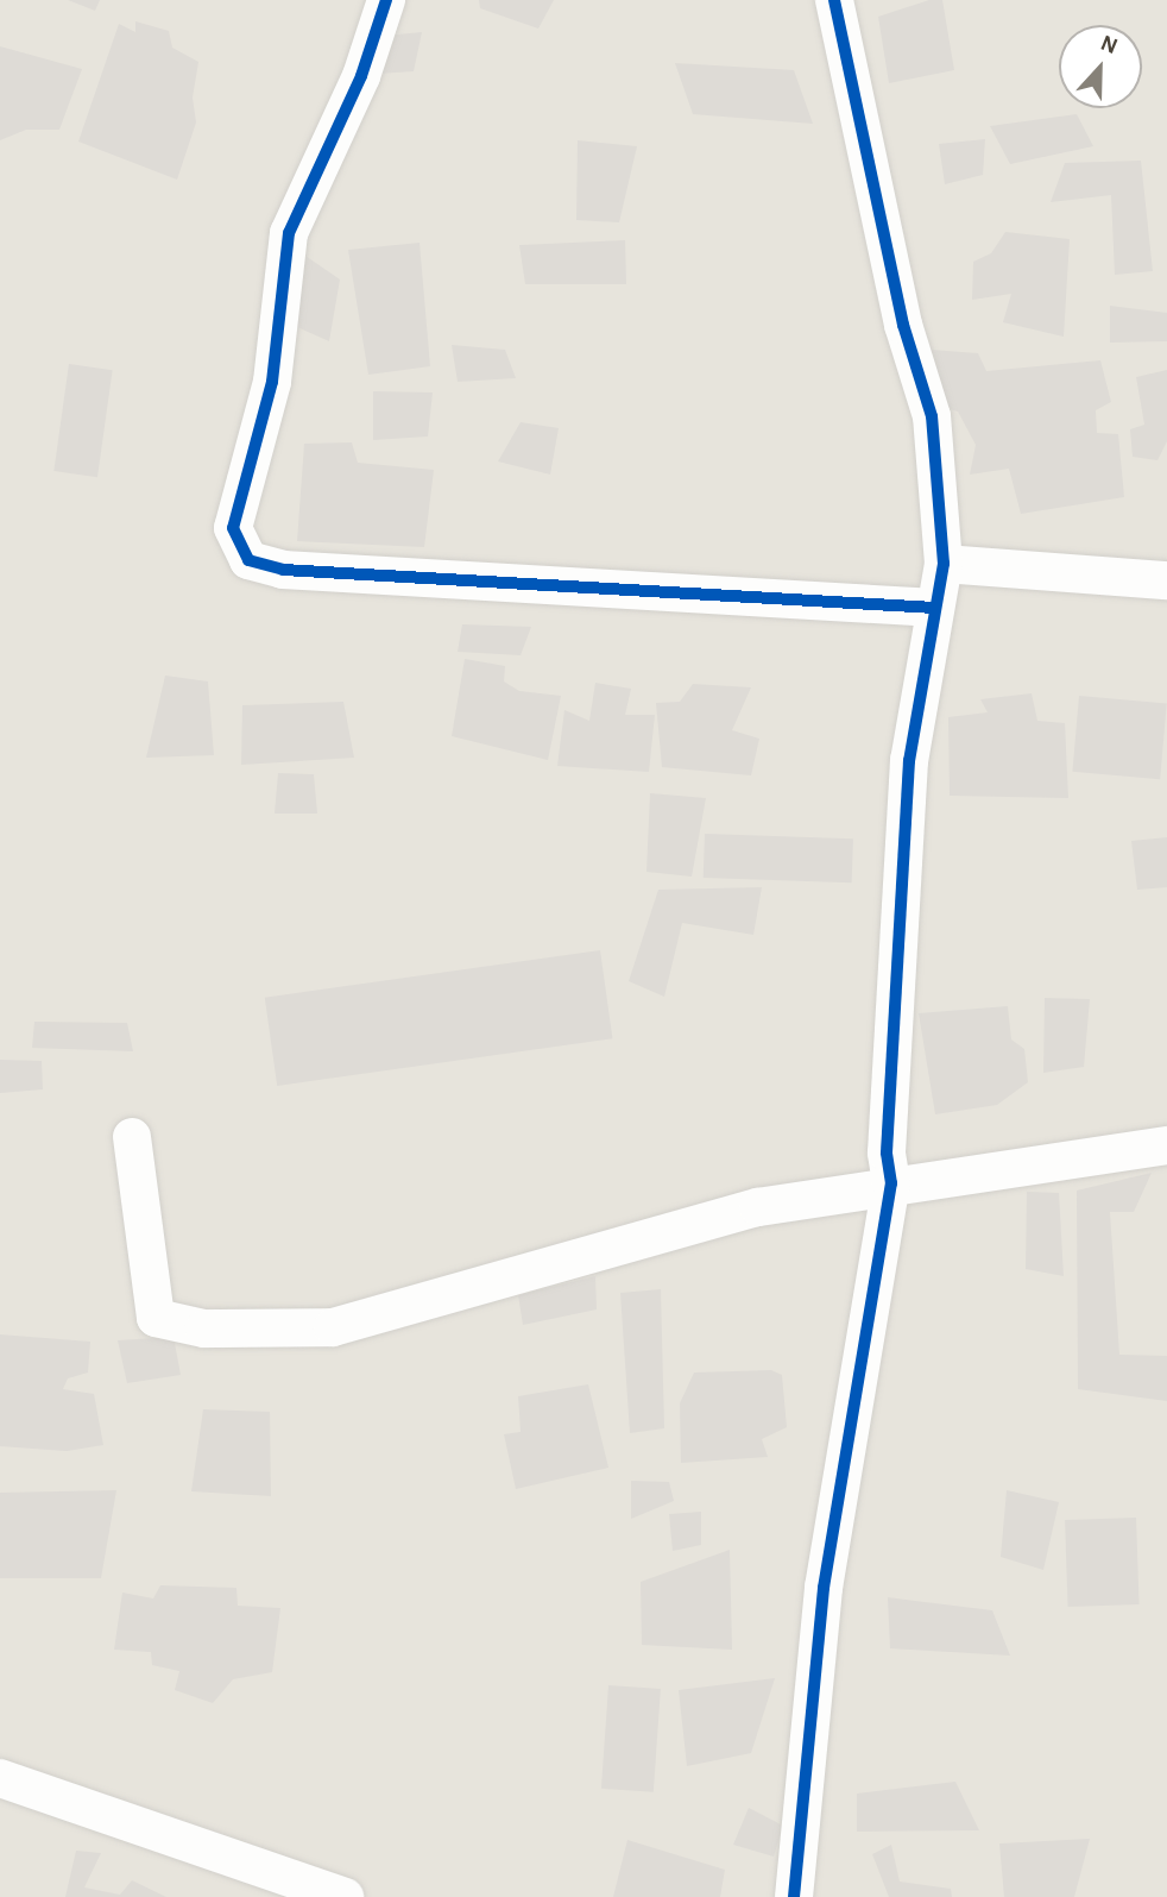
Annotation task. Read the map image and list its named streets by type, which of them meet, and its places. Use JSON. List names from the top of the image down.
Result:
{
  "north": "top"
}
